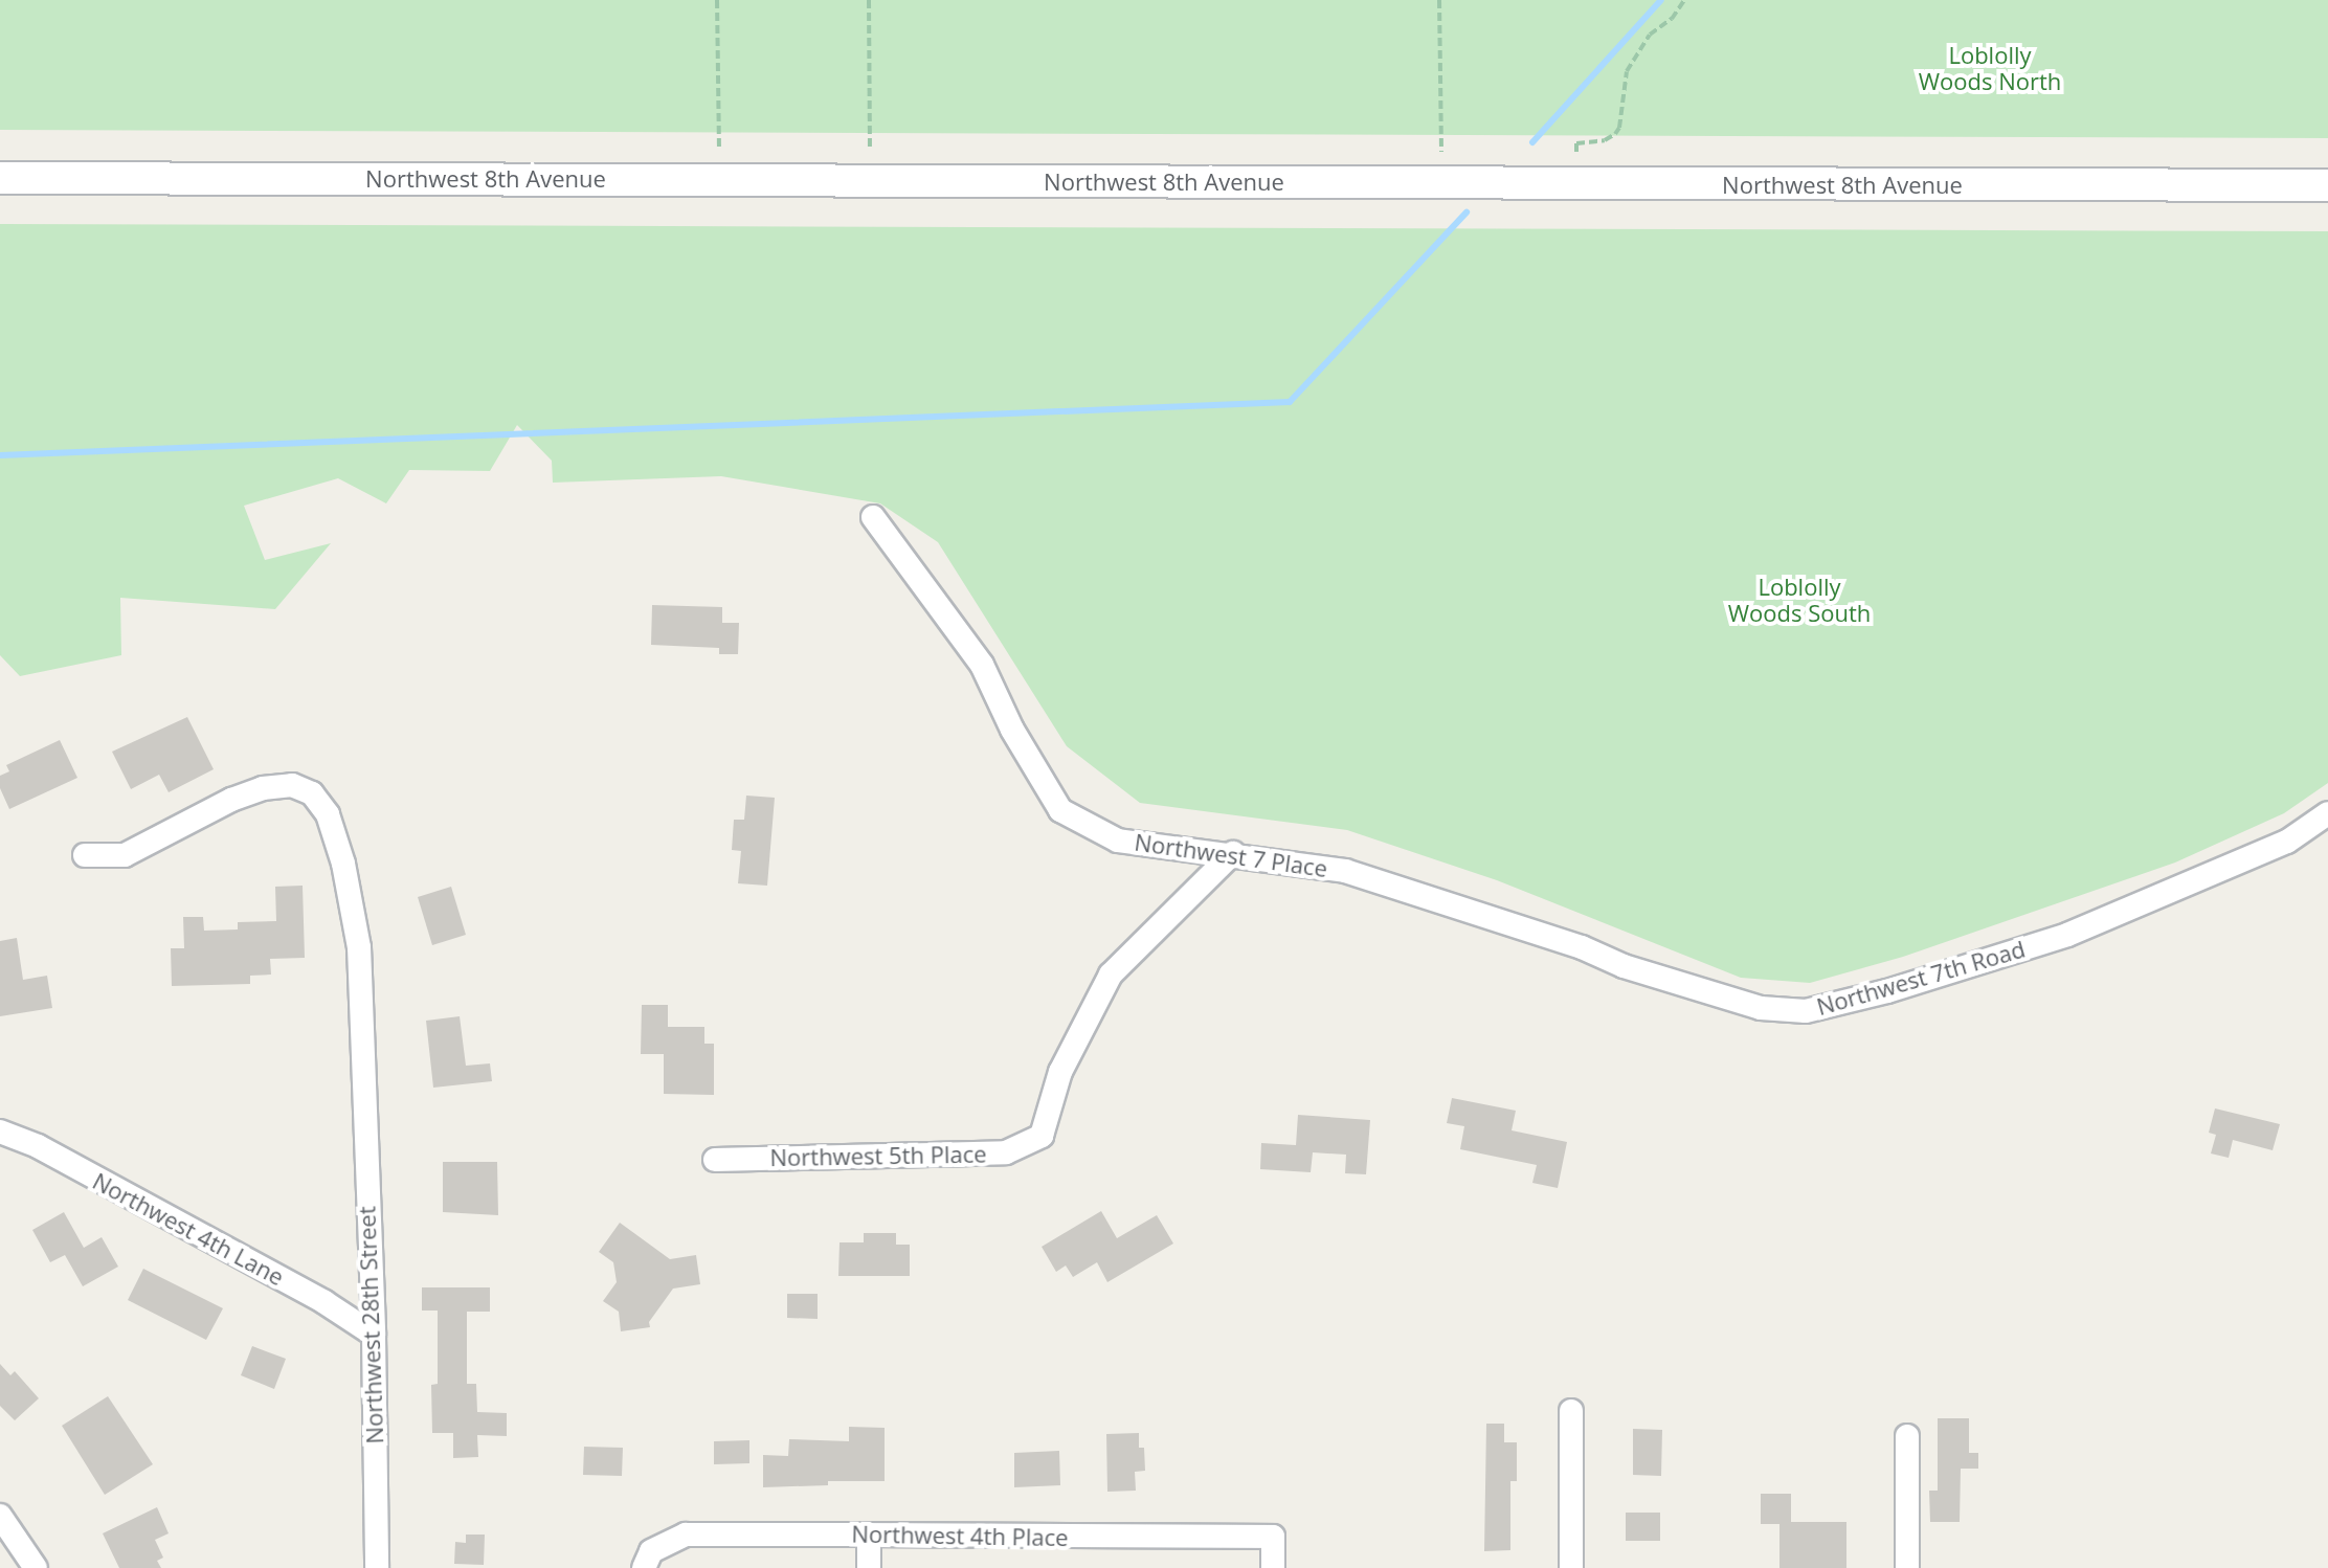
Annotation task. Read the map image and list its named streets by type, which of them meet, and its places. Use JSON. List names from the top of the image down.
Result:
{
  "streets": {
    "street": [
      "Northwest 8th Avenue",
      "Northwest 7 Place",
      "Northwest 7th Road",
      "Northwest 5th Place",
      "Northwest 4th Lane",
      "Northwest 28th Street",
      "Northwest 4th Place"
    ]
  },
  "crossings": [
    ["Northwest 7 Place", "Northwest 7th Road"],
    ["Northwest 7 Place", "Northwest 5th Place"],
    ["Northwest 4th Lane", "Northwest 28th Street"]
  ],
  "parks": ["Loblolly Woods North", "Loblolly Woods South"]
}
